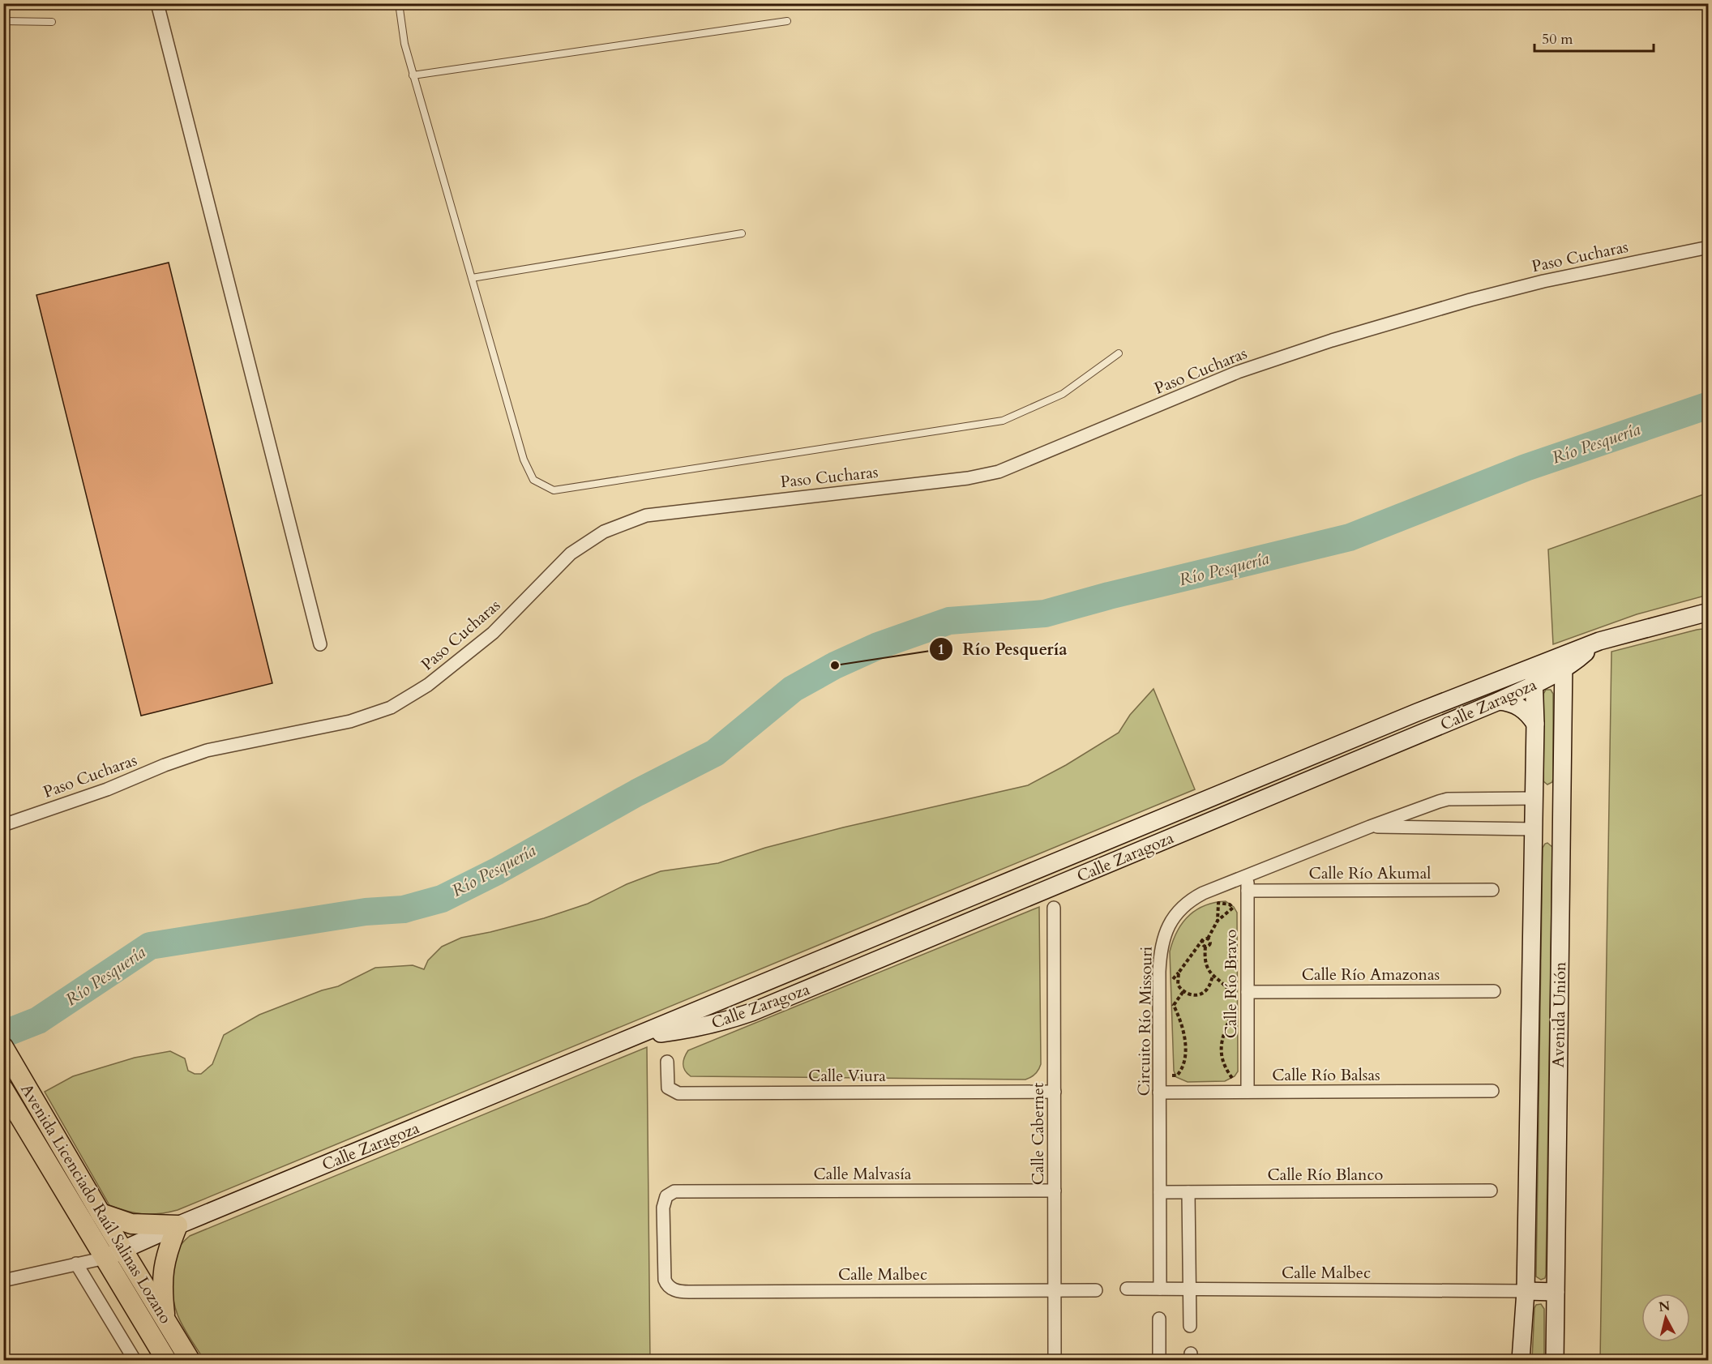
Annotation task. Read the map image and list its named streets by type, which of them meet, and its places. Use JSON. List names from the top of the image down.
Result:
{
  "streets": {
    "main road": ["Avenida Licenciado Raúl Salinas Lozano"],
    "street": [
      "Paso Cucharas",
      "Calle Zaragoza",
      "Calle Río Akumal",
      "Calle Río Amazonas",
      "Calle Río Bravo",
      "Avenida Unión",
      "Circuito Río Missouri",
      "Calle Río Balsas",
      "Calle Viura",
      "Calle Cabernet",
      "Calle Malvasía",
      "Calle Río Blanco",
      "Calle Malbec"
    ]
  },
  "crossings": [
    ["Calle Zaragoza", "Avenida Unión"],
    ["Calle Zaragoza", "Avenida Licenciado Raúl Salinas Lozano"],
    ["Calle Río Akumal", "Calle Río Bravo"],
    ["Calle Río Amazonas", "Calle Río Bravo"],
    ["Calle Río Bravo", "Circuito Río Missouri"],
    ["Calle Río Bravo", "Calle Río Balsas"],
    ["Avenida Unión", "Circuito Río Missouri"],
    ["Avenida Unión", "Calle Malbec"],
    ["Circuito Río Missouri", "Calle Río Balsas"],
    ["Circuito Río Missouri", "Calle Río Blanco"],
    ["Circuito Río Missouri", "Calle Malbec"],
    ["Calle Viura", "Calle Cabernet"],
    ["Calle Cabernet", "Calle Malvasía"],
    ["Calle Cabernet", "Calle Malbec"],
    ["Calle Malvasía", "Calle Malbec"]
  ],
  "water": ["Río Pesquería"],
  "places": ["Río Pesquería"],
  "scale_bar": "50 m",
  "north": "top"
}
